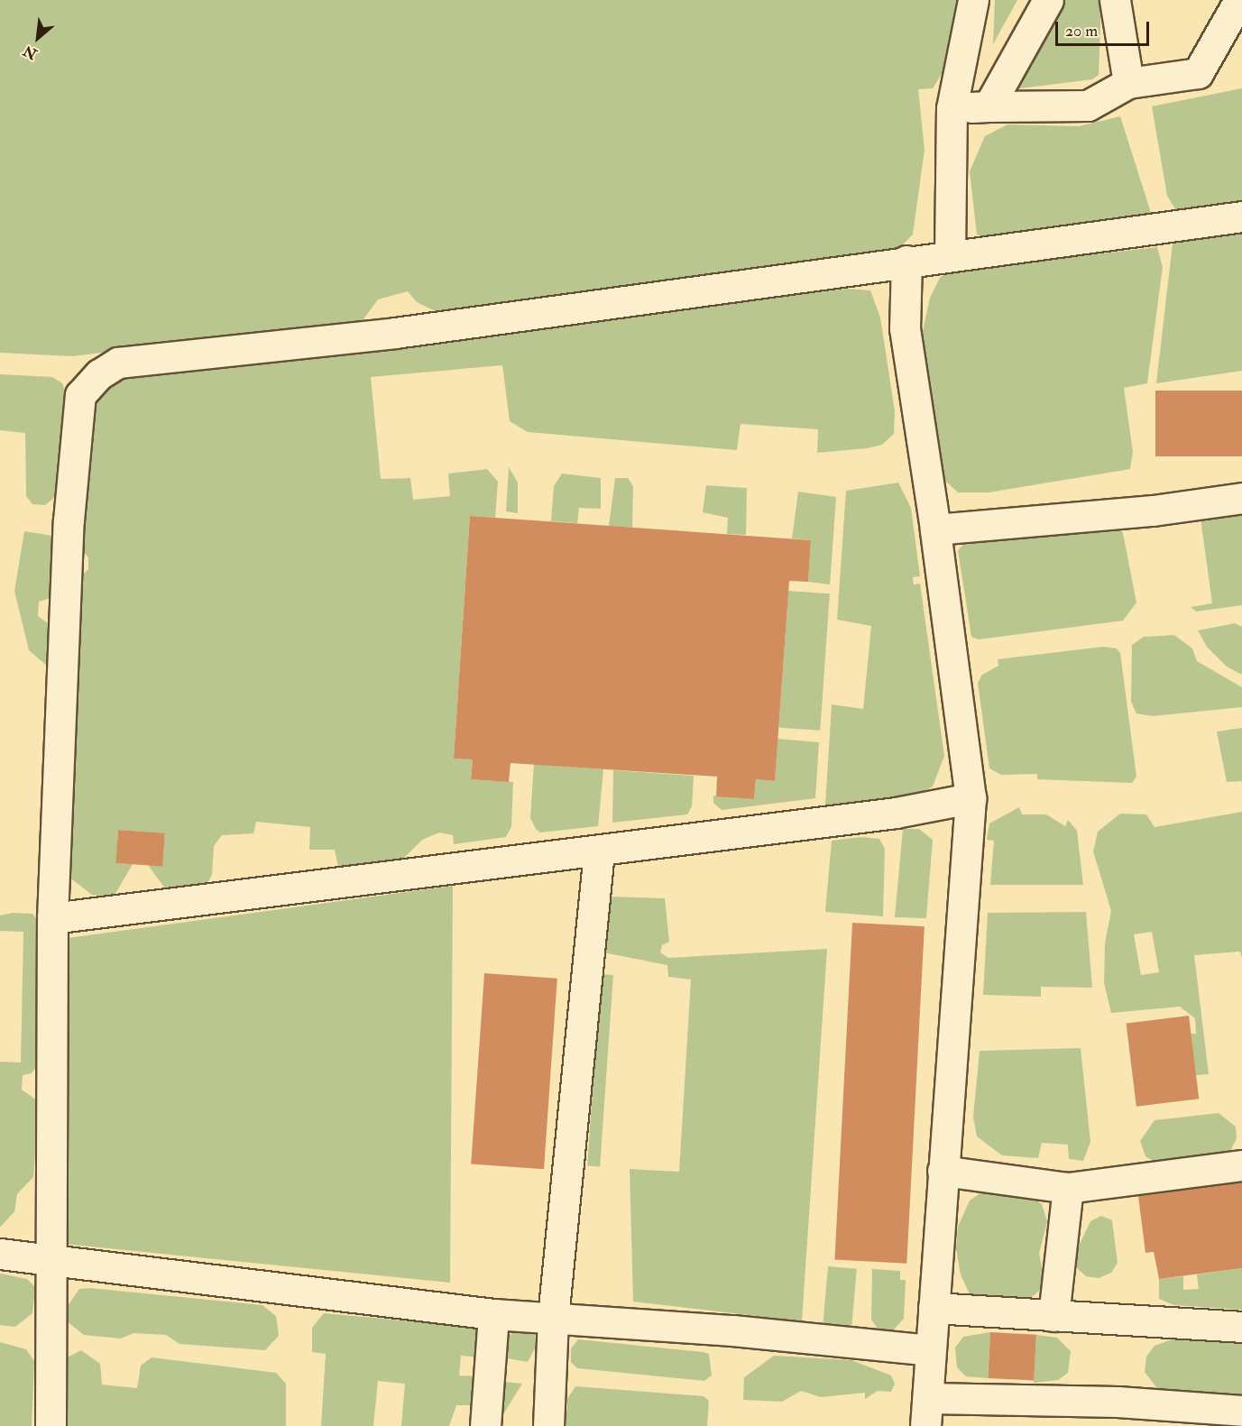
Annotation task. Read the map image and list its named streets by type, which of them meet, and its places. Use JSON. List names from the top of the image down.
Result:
{
  "scale_bar": "20 m",
  "north": "bottom left"
}
